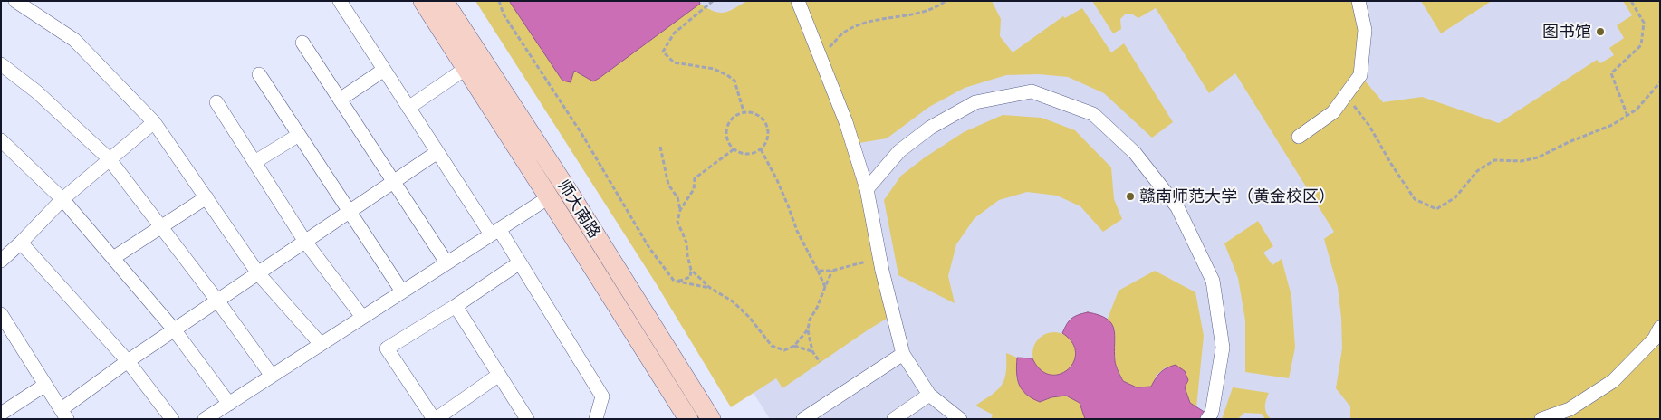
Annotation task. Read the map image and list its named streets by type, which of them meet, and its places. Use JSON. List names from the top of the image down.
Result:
{
  "streets": {
    "main road": ["师大南路"]
  },
  "places": ["图书馆", "赣南师范大学（黄金校区）"]
}
